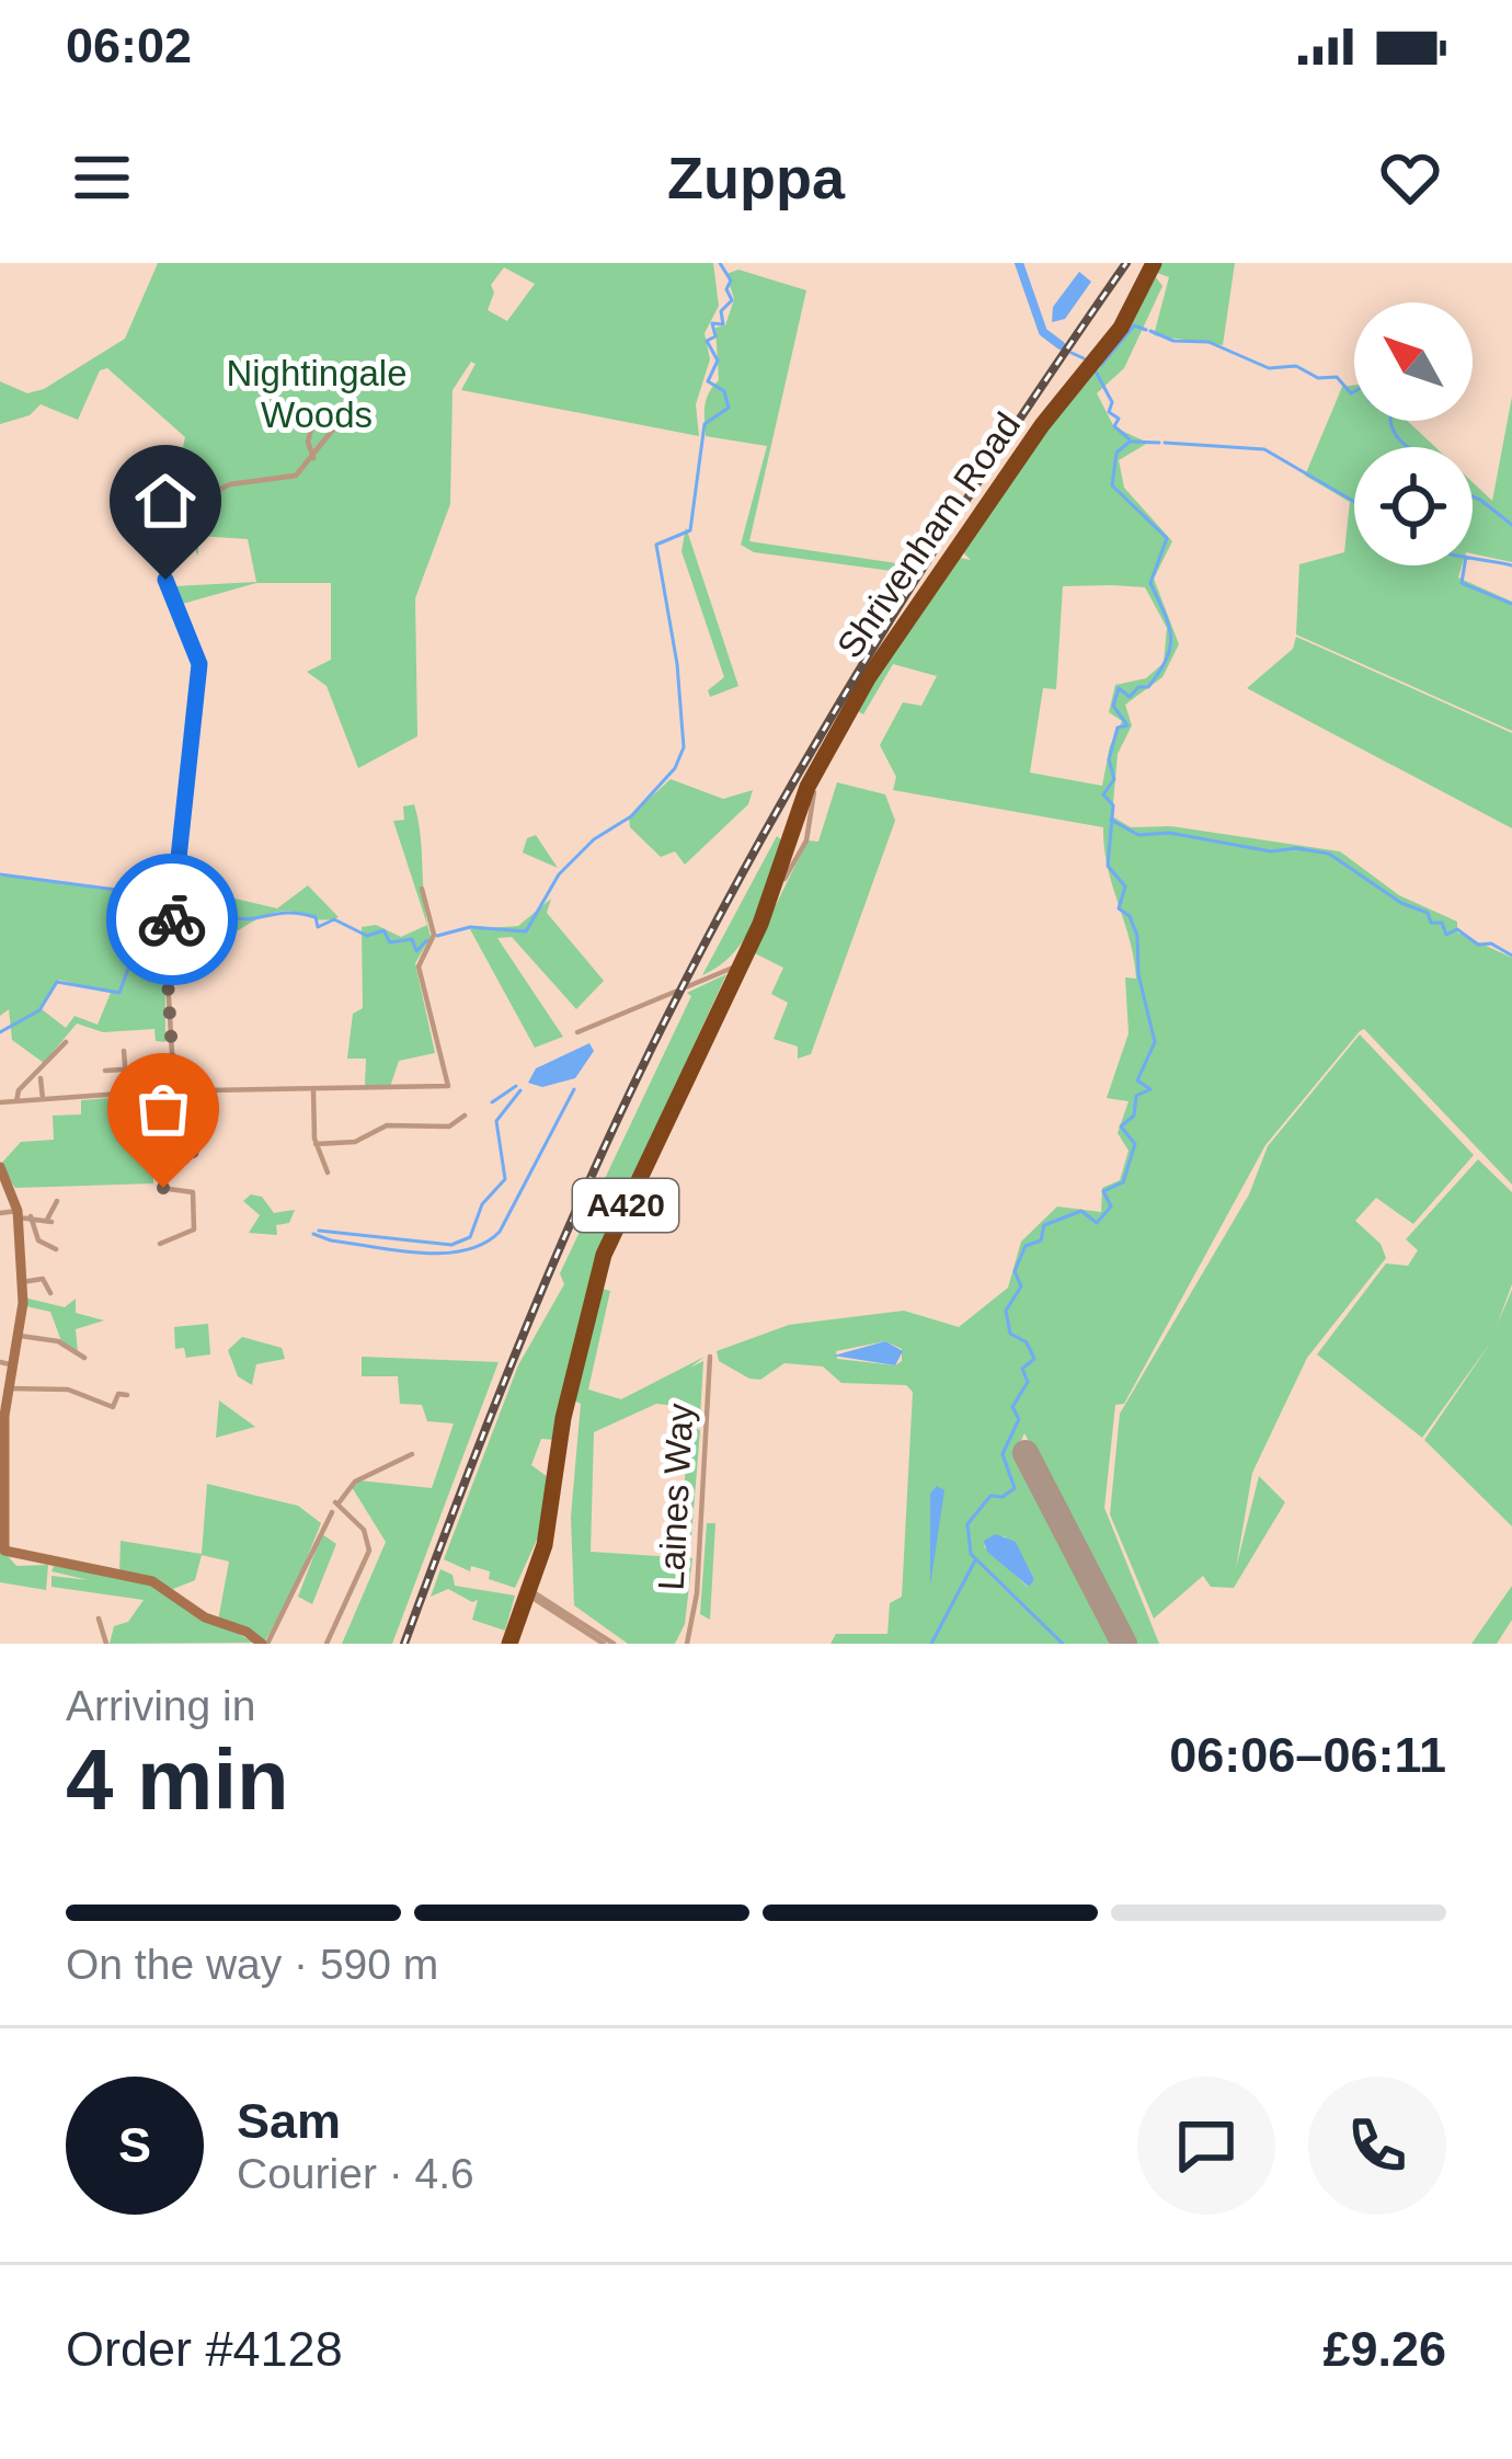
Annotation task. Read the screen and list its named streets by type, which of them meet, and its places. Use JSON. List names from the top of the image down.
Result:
{
  "streets": {
    "highway": ["Shrivenham Road", "A420"],
    "street": ["Laines Way"]
  },
  "parks": ["Nightingale Woods"],
  "north": "top left",
  "page": {
    "status": "06:02",
    "header": "Zuppa",
    "heading": ["4 min", "Arriving in", "06:06–06:11"],
    "panel": [
      "Sam",
      "Courier · 4.6",
      "Order #4128",
      "£9.26"
    ],
    "bar": "On the way · 590 m",
    "round": "S"
  }
}
